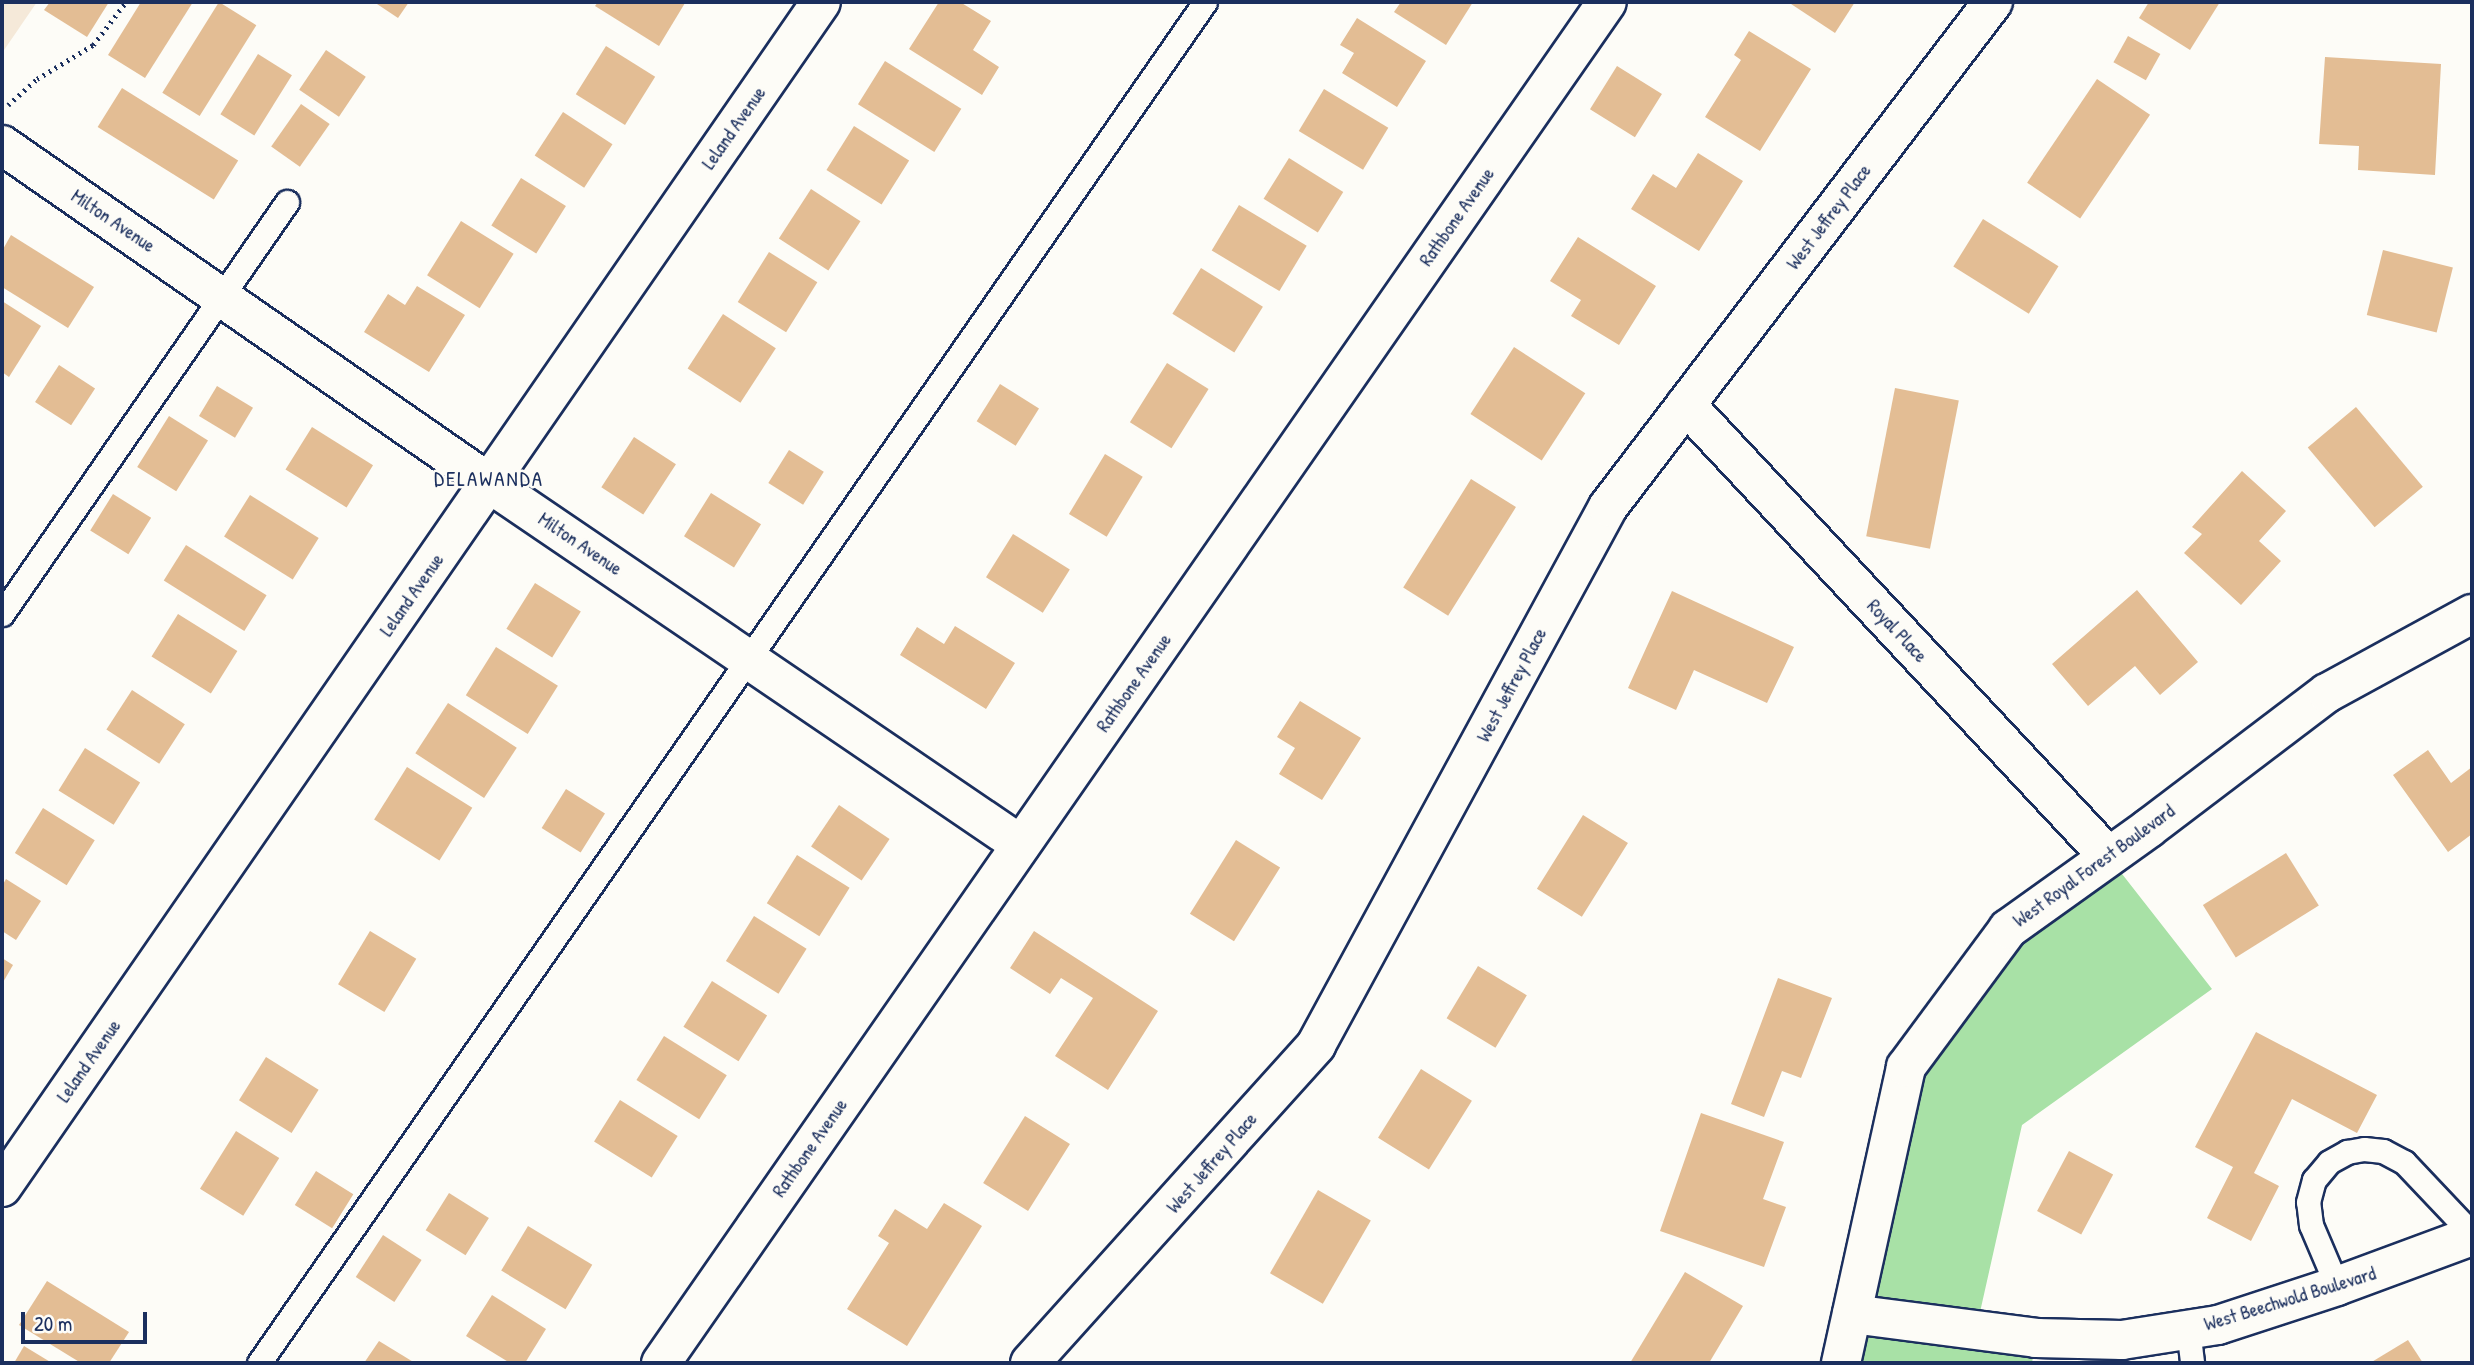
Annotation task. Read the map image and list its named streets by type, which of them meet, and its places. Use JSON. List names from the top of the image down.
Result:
{
  "streets": {
    "street": [
      "Leland Avenue",
      "Rathbone Avenue",
      "West Jeffrey Place",
      "Milton Avenue",
      "Royal Place",
      "West Royal Forest Boulevard",
      "West Beechwold Boulevard"
    ]
  },
  "crossings": [
    ["Leland Avenue", "Milton Avenue"],
    ["Rathbone Avenue", "Milton Avenue"],
    ["West Jeffrey Place", "Royal Place"],
    ["Royal Place", "West Royal Forest Boulevard"],
    ["West Royal Forest Boulevard", "West Beechwold Boulevard"]
  ],
  "districts": ["DELAWANDA"],
  "scale_bar": "20 m"
}
